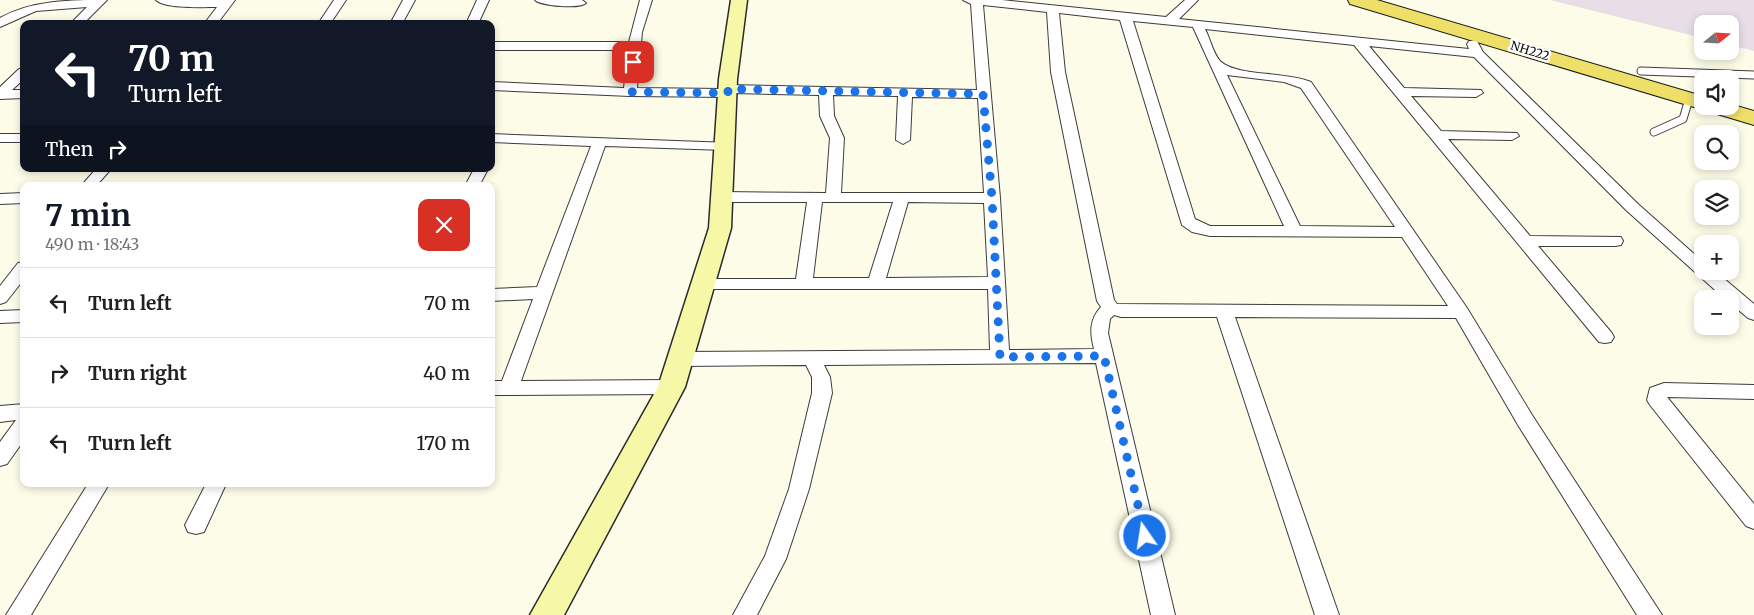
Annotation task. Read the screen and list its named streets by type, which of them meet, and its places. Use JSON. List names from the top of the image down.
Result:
{
  "streets": {
    "main road": ["NH222"]
  },
  "north": "right",
  "page": {
    "map_buttons": ["+", "−"],
    "turn": ["70 m", "Turn left"],
    "then": "Then",
    "heading": ["7 min", "490 m · 18:43"],
    "list": [
      {
        "name": "Turn left",
        "value": "70 m"
      },
      {
        "name": "Turn right",
        "value": "40 m"
      },
      {
        "name": "Turn left",
        "value": "170 m"
      }
    ]
  }
}
